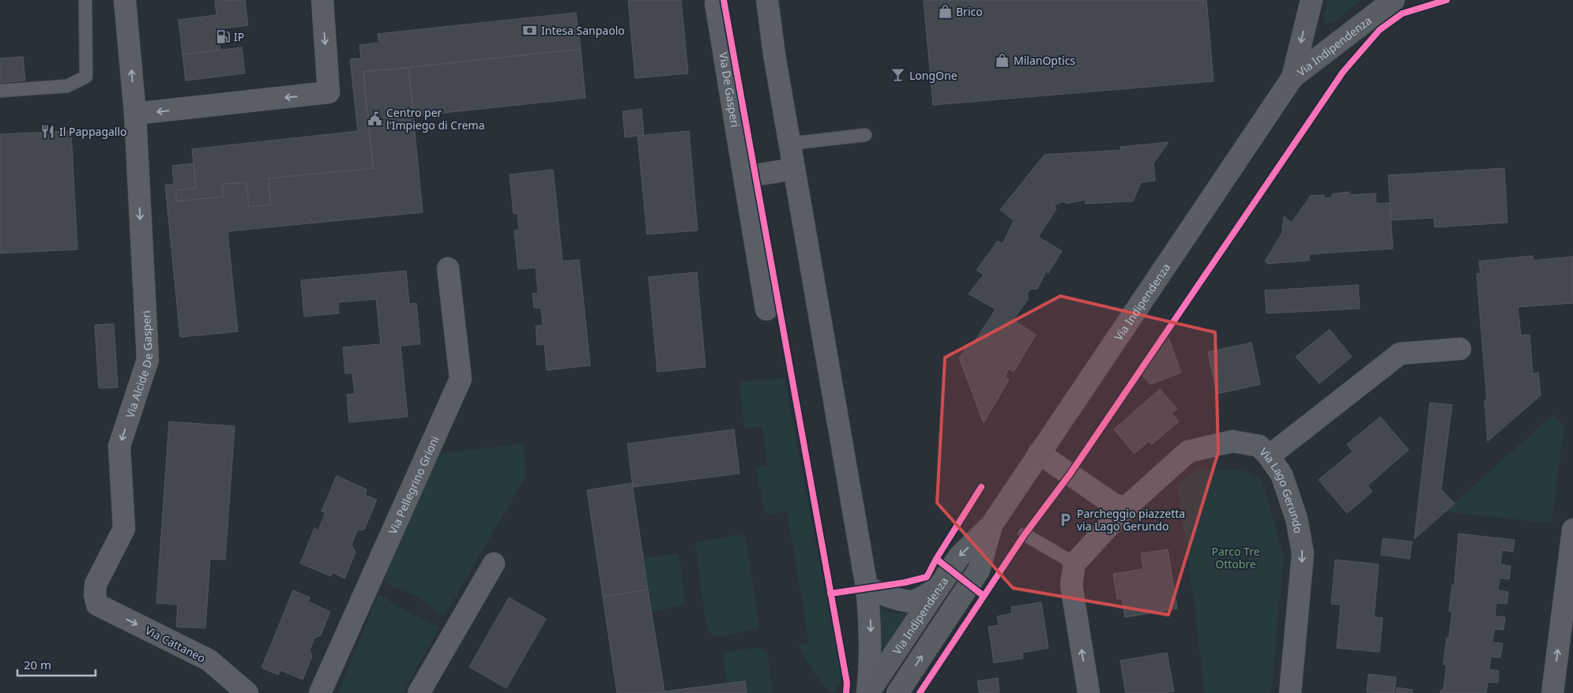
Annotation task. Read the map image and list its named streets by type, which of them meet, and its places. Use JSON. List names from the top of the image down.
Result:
{
  "streets": {
    "street": [
      "Via Indipendenza",
      "Via De Gasperi",
      "Via Alcide De Gasperi",
      "Via Pellegrino Grioni",
      "Via Lago Gerundo",
      "Via Cattaneo"
    ]
  },
  "crossings": [
    ["Via Alcide De Gasperi", "Via Cattaneo"]
  ],
  "one_way": ["Via Lago Gerundo", "Via Cattaneo"],
  "parks": ["Parco Tre Ottobre"],
  "places": {
    "shop": ["Brico", "MilanOptics"],
    "bank": ["Intesa Sanpaolo"],
    "fuel station": ["IP"],
    "bar": ["LongOne"],
    "public building": ["Centro per l'Impiego di Crema"],
    "restaurant": ["Il Pappagallo"],
    "parking": ["Parcheggio piazzetta via Lago Gerundo"]
  },
  "scale_bar": "20 m"
}
